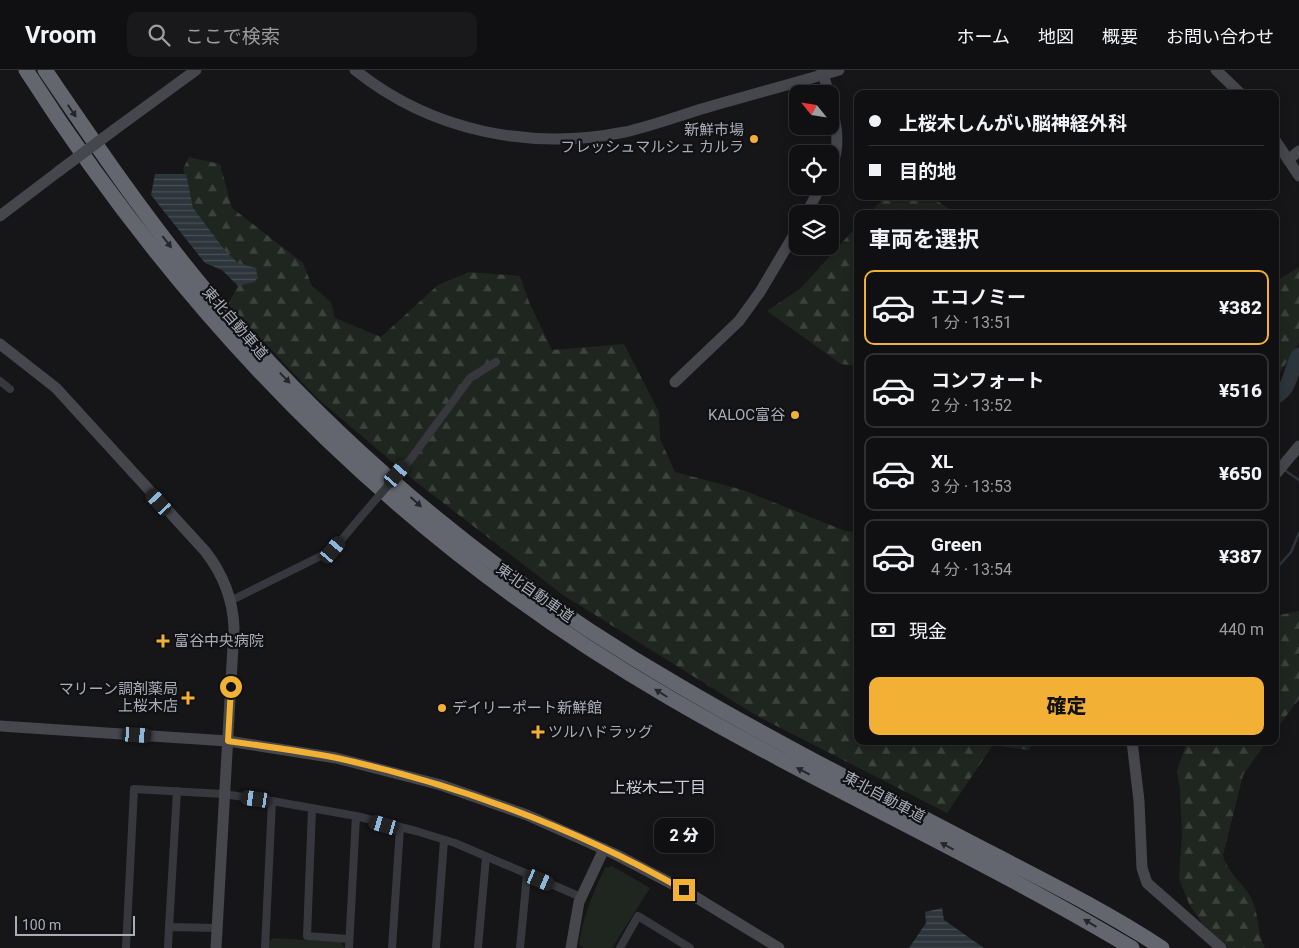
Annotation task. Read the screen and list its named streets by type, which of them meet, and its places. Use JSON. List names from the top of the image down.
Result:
{
  "streets": {
    "highway": ["東北自動車道"]
  },
  "districts": ["上桜木二丁目"],
  "places": {
    "other": ["新鮮市場 フレッシュマルシェ カルラ", "KALOC富谷", "デイリーポート新鮮館"],
    "health": ["富谷中央病院", "マリーン調剤薬局 上桜木店", "ツルハドラッグ"]
  },
  "scale_bar": "100 m",
  "north": "top left",
  "page": {
    "header": "Vroom",
    "search": "ここで検索",
    "nav": [
      "ホーム",
      "地図",
      "概要",
      "お問い合わせ"
    ],
    "banner": ["上桜木しんがい脳神経外科", "目的地"],
    "heading": "車両を選択",
    "list": [
      {
        "name": "エコノミー",
        "note": "1 分 · 13:51",
        "value": "¥382"
      },
      {
        "name": "コンフォート",
        "note": "2 分 · 13:52",
        "value": "¥516"
      },
      {
        "name": "XL",
        "note": "3 分 · 13:53",
        "value": "¥650"
      },
      {
        "name": "Green",
        "note": "4 分 · 13:54",
        "value": "¥387"
      }
    ],
    "pay": ["現金", "440 m"],
    "buttons": "確定",
    "bubble": "2 分",
    "scale": "100 m"
  }
}
